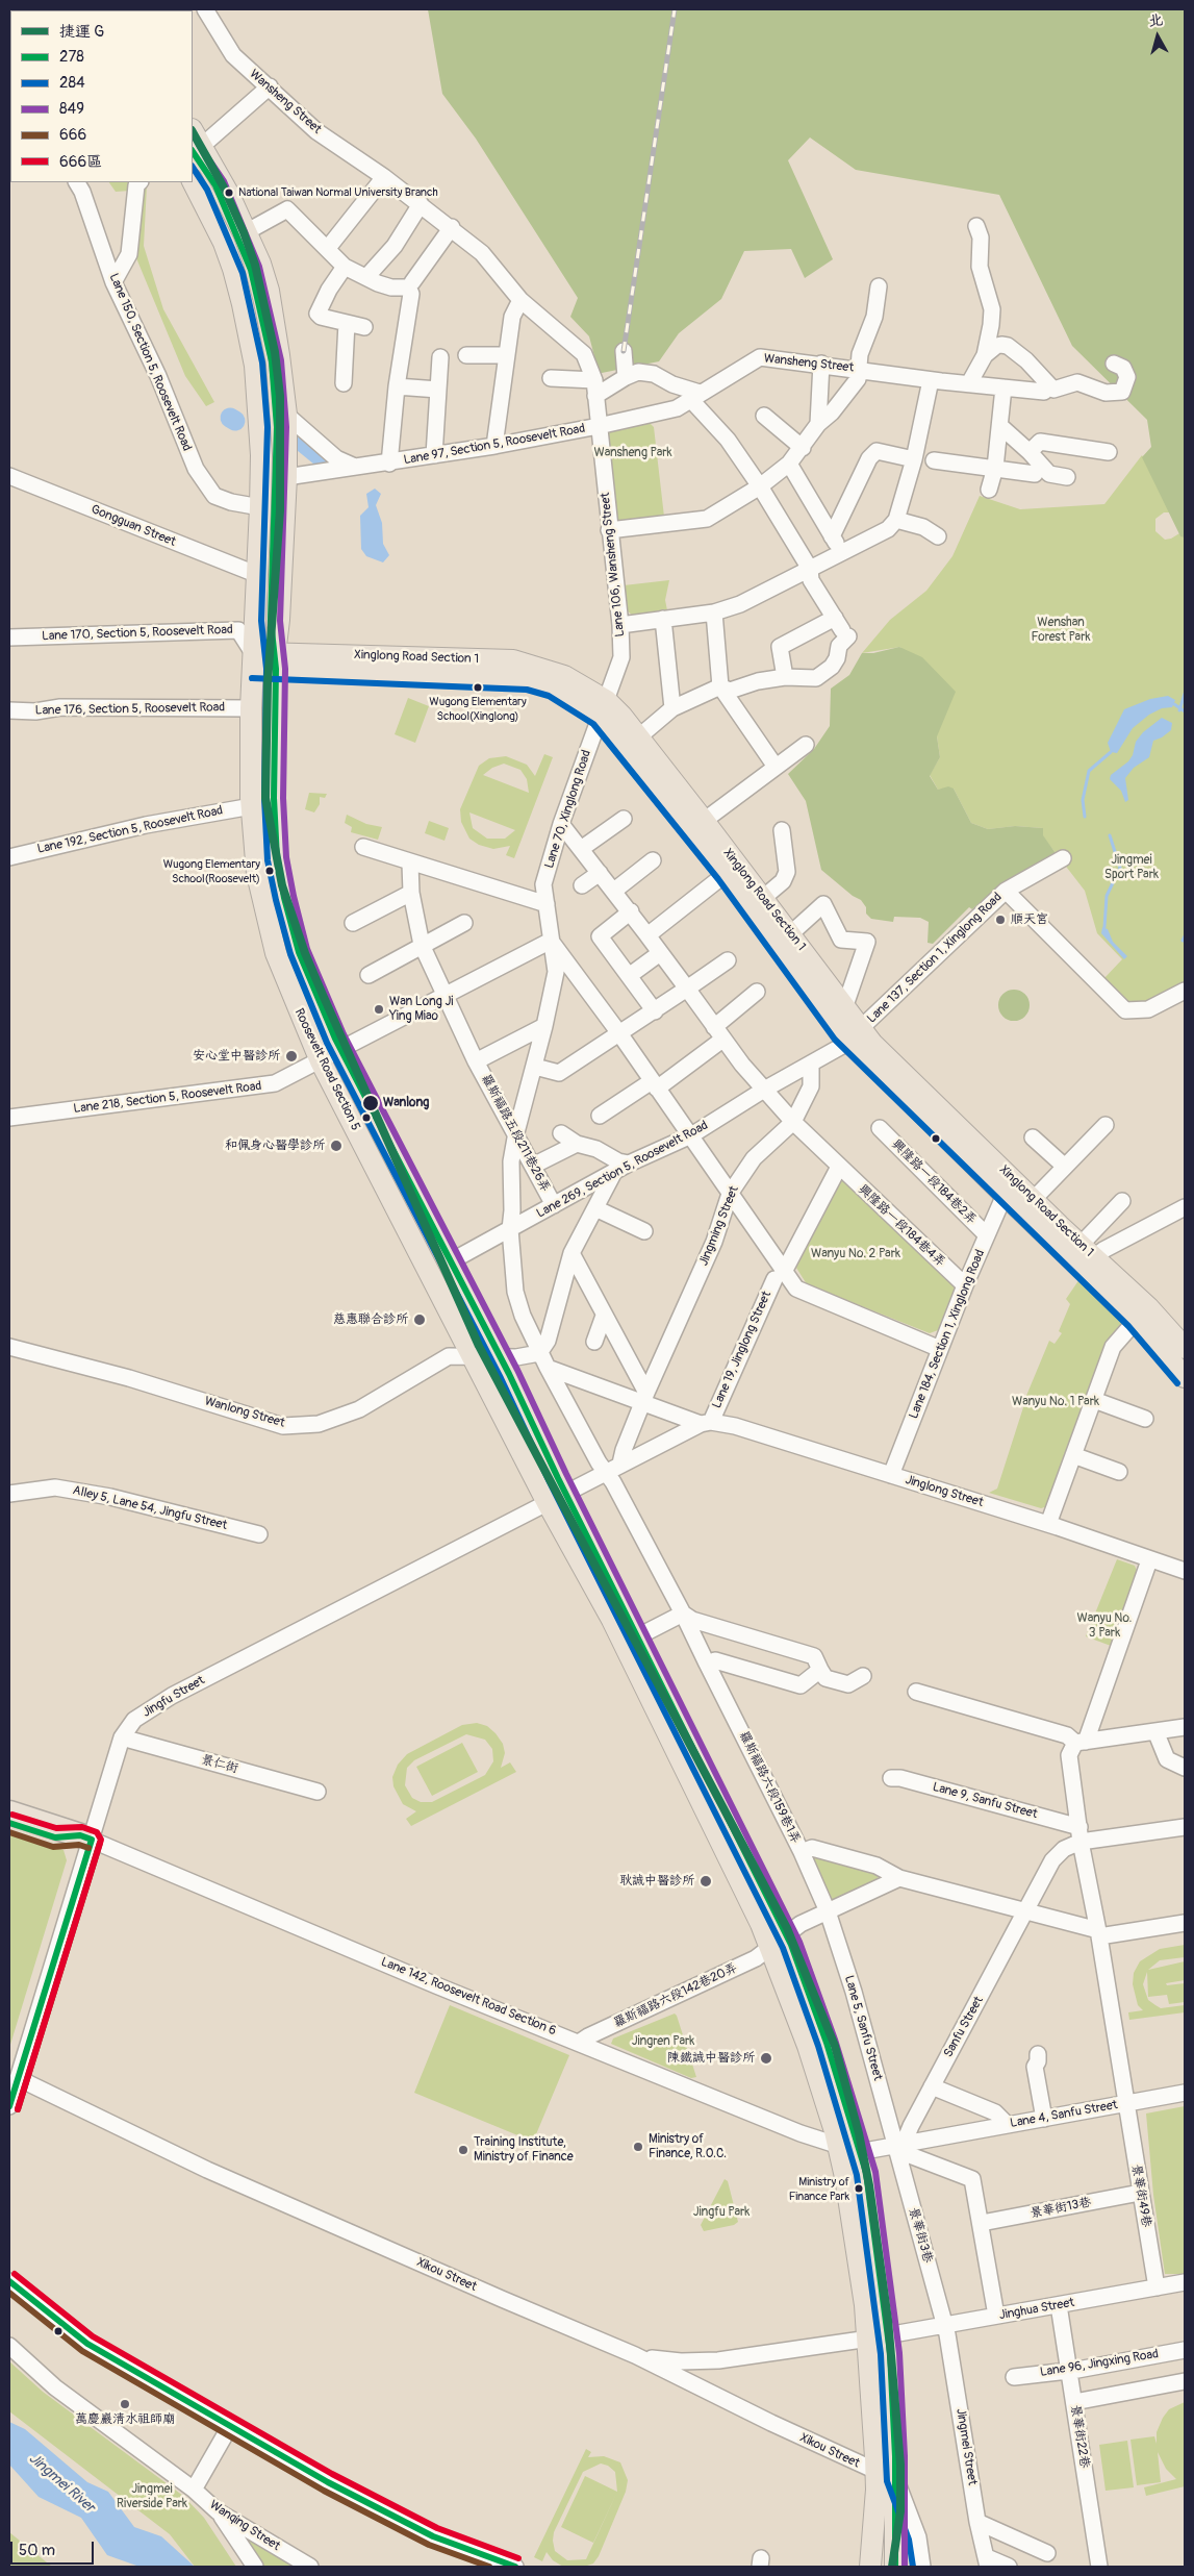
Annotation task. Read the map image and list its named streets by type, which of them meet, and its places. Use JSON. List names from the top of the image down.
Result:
{
  "streets": {
    "main road": ["Xinglong Road Section 1", "Roosevelt Road Section 5"],
    "street": [
      "Wansheng Street",
      "Lane 150, Section 5, Roosevelt Road",
      "Lane 97, Section 5, Roosevelt Road",
      "Gongguan Street",
      "Lane 106, Wansheng Street",
      "Lane 170, Section 5, Roosevelt Road",
      "Lane 176, Section 5, Roosevelt Road",
      "Lane 70, Xinglong Road",
      "Lane 192, Section 5, Roosevelt Road",
      "Lane 137, Section 1, Xinglong Road",
      "Lane 218, Section 5, Roosevelt Road",
      "羅斯福路五段211巷26弄",
      "Lane 269, Section 5, Roosevelt Road",
      "興隆路一段184巷2弄",
      "Jingming Street",
      "興隆路一段184巷4弄",
      "Lane 184, Section 1, Xinglong Road",
      "Lane 19, Jinglong Street",
      "Wanlong Street",
      "Jinglong Street",
      "Alley 5, Lane 54, Jingfu Street",
      "Jingfu Street",
      "景仁街",
      "羅斯福路六段159巷1弄",
      "Lane 9, Sanfu Street",
      "羅斯福路六段142巷20弄",
      "Lane 142, Roosevelt Road Section 6",
      "Sanfu Street",
      "Lane 5, Sanfu Street",
      "Lane 4, Sanfu Street",
      "景華街49巷",
      "景華街13巷",
      "景華街3巷",
      "Xikou Street",
      "Jinghua Street",
      "Lane 96, Jingxing Road",
      "景華街22巷",
      "Jingmei Street",
      "Wanqing Street"
    ]
  },
  "crossings": [
    ["Wansheng Street", "Lane 97, Section 5, Roosevelt Road"],
    ["Wansheng Street", "Lane 106, Wansheng Street"],
    ["Lane 150, Section 5, Roosevelt Road", "Roosevelt Road Section 5"],
    ["Lane 97, Section 5, Roosevelt Road", "Lane 106, Wansheng Street"],
    ["Lane 97, Section 5, Roosevelt Road", "Roosevelt Road Section 5"],
    ["Gongguan Street", "Roosevelt Road Section 5"],
    ["Lane 106, Wansheng Street", "Xinglong Road Section 1"],
    ["Lane 106, Wansheng Street", "Lane 70, Xinglong Road"],
    ["Lane 170, Section 5, Roosevelt Road", "Xinglong Road Section 1"],
    ["Lane 170, Section 5, Roosevelt Road", "Roosevelt Road Section 5"],
    ["Xinglong Road Section 1", "Lane 70, Xinglong Road"],
    ["Xinglong Road Section 1", "Lane 137, Section 1, Xinglong Road"],
    ["Xinglong Road Section 1", "Roosevelt Road Section 5"],
    ["Xinglong Road Section 1", "Lane 184, Section 1, Xinglong Road"],
    ["Lane 176, Section 5, Roosevelt Road", "Roosevelt Road Section 5"],
    ["Lane 70, Xinglong Road", "Lane 218, Section 5, Roosevelt Road"],
    ["Lane 70, Xinglong Road", "羅斯福路五段211巷26弄"],
    ["Lane 70, Xinglong Road", "Lane 269, Section 5, Roosevelt Road"],
    ["Lane 70, Xinglong Road", "興隆路一段184巷4弄"],
    ["Lane 70, Xinglong Road", "Jinglong Street"],
    ["Lane 70, Xinglong Road", "羅斯福路六段159巷1弄"],
    ["Lane 192, Section 5, Roosevelt Road", "Roosevelt Road Section 5"],
    ["Roosevelt Road Section 5", "Lane 218, Section 5, Roosevelt Road"],
    ["Roosevelt Road Section 5", "Lane 269, Section 5, Roosevelt Road"],
    ["Roosevelt Road Section 5", "Wanlong Street"],
    ["Roosevelt Road Section 5", "Jingfu Street"],
    ["Roosevelt Road Section 5", "羅斯福路六段142巷20弄"],
    ["Lane 218, Section 5, Roosevelt Road", "羅斯福路五段211巷26弄"],
    ["羅斯福路五段211巷26弄", "Lane 269, Section 5, Roosevelt Road"],
    ["Lane 269, Section 5, Roosevelt Road", "興隆路一段184巷4弄"],
    ["興隆路一段184巷2弄", "Lane 184, Section 1, Xinglong Road"],
    ["Jingming Street", "興隆路一段184巷4弄"],
    ["Jingming Street", "Jinglong Street"],
    ["Jingming Street", "羅斯福路六段159巷1弄"],
    ["興隆路一段184巷4弄", "Lane 184, Section 1, Xinglong Road"],
    ["興隆路一段184巷4弄", "Lane 19, Jinglong Street"],
    ["Lane 184, Section 1, Xinglong Road", "Jinglong Street"],
    ["Lane 19, Jinglong Street", "Jinglong Street"],
    ["Jinglong Street", "羅斯福路六段159巷1弄"],
    ["Jinglong Street", "Lane 4, Sanfu Street"],
    ["Jingfu Street", "景仁街"],
    ["Jingfu Street", "Lane 142, Roosevelt Road Section 6"],
    ["Jingfu Street", "Xikou Street"],
    ["羅斯福路六段159巷1弄", "羅斯福路六段142巷20弄"],
    ["羅斯福路六段159巷1弄", "Lane 5, Sanfu Street"],
    ["Lane 9, Sanfu Street", "Sanfu Street"],
    ["Lane 9, Sanfu Street", "Lane 4, Sanfu Street"],
    ["羅斯福路六段142巷20弄", "Lane 142, Roosevelt Road Section 6"],
    ["羅斯福路六段142巷20弄", "Lane 5, Sanfu Street"],
    ["Lane 142, Roosevelt Road Section 6", "Lane 4, Sanfu Street"],
    ["Sanfu Street", "Lane 5, Sanfu Street"],
    ["Sanfu Street", "Lane 4, Sanfu Street"],
    ["Sanfu Street", "景華街3巷"],
    ["Lane 5, Sanfu Street", "Lane 4, Sanfu Street"],
    ["Lane 5, Sanfu Street", "景華街3巷"],
    ["Lane 4, Sanfu Street", "景華街49巷"],
    ["Lane 4, Sanfu Street", "景華街3巷"],
    ["景華街49巷", "景華街13巷"],
    ["景華街49巷", "Jinghua Street"],
    ["景華街3巷", "Jinghua Street"],
    ["景華街3巷", "Jingmei Street"],
    ["Xikou Street", "Jinghua Street"],
    ["Jinghua Street", "景華街22巷"],
    ["Jinghua Street", "Jingmei Street"],
    ["Lane 96, Jingxing Road", "景華街22巷"]
  ],
  "water": ["Jingmei River"],
  "parks": [
    "Wansheng Park",
    "Wenshan Forest Park",
    "Jingmei Sport Park",
    "Wanyu No. 2 Park",
    "Wanyu No. 1 Park",
    "Wanyu No. 3 Park",
    "Jingren Park",
    "Jingfu Park",
    "Jingmei Riverside Park"
  ],
  "places": [
    "National Taiwan Normal University Branch",
    "Wugong Elementary School(Xinglong)",
    "Wugong Elementary School(Roosevelt)",
    "順天宮",
    "Wan Long Ji Ying Miao",
    "安心堂中醫診所",
    "Wanlong",
    "和佩身心醫學診所",
    "慈惠聯合診所",
    "耿誠中醫診所",
    "陳鐵誠中醫診所",
    "Ministry of Finance, R.O.C.",
    "Training Institute, Ministry of Finance",
    "Ministry of Finance Park",
    "萬慶巖清水祖師廟"
  ],
  "lines": [
    "metro line G",
    "transit line 849",
    "transit line 278",
    "transit line 284",
    "transit line 666區",
    "transit line 666"
  ],
  "legend": [
    "捷運 G",
    "278",
    "284",
    "849",
    "666",
    "666區"
  ],
  "scale_bar": "50 m",
  "north": "top"
}
